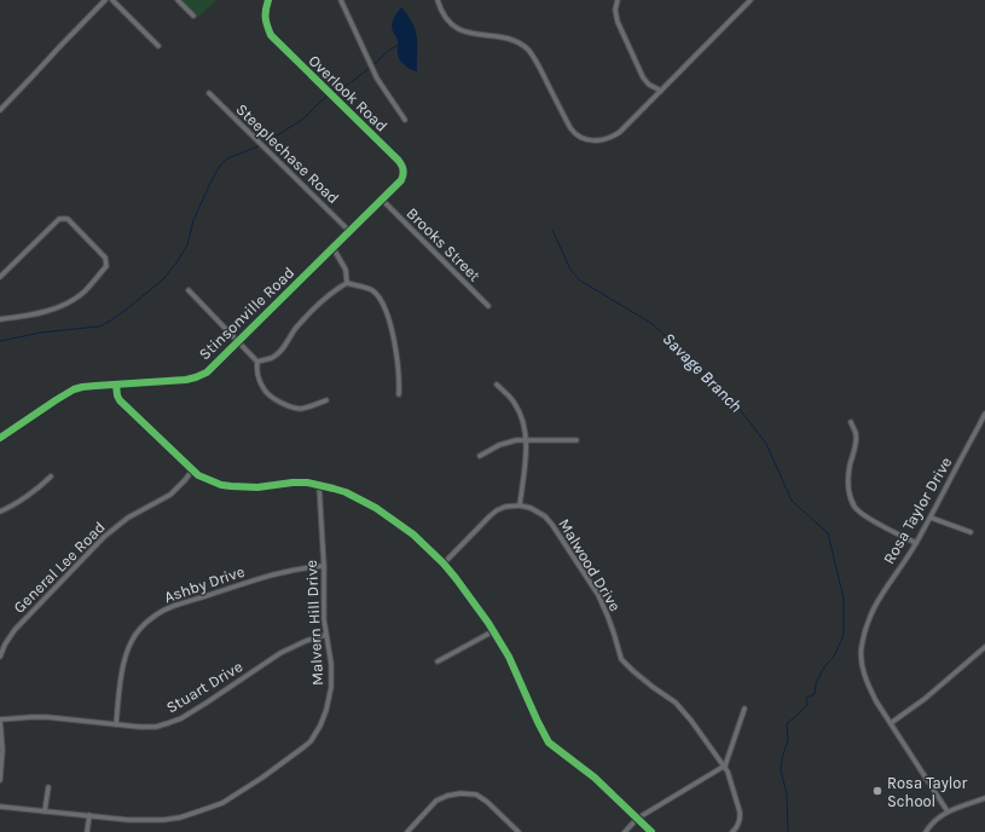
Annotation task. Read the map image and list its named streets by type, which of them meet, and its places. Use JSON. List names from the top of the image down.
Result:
{
  "streets": {
    "street": [
      "Overlook Road",
      "Steeplechase Road",
      "Brooks Street",
      "Stinsonville Road",
      "Rosa Taylor Drive",
      "Malwood Drive",
      "General Lee Road",
      "Ashby Drive",
      "Malvern Hill Drive",
      "Stuart Drive"
    ]
  },
  "crossings": [
    ["Overlook Road", "Brooks Street"],
    ["Overlook Road", "Stinsonville Road"],
    ["Steeplechase Road", "Stinsonville Road"],
    ["Brooks Street", "Stinsonville Road"],
    ["Ashby Drive", "Malvern Hill Drive"],
    ["Ashby Drive", "Stuart Drive"],
    ["Malvern Hill Drive", "Stuart Drive"]
  ],
  "water": ["Savage Branch"],
  "places": ["Rosa Taylor School"]
}
